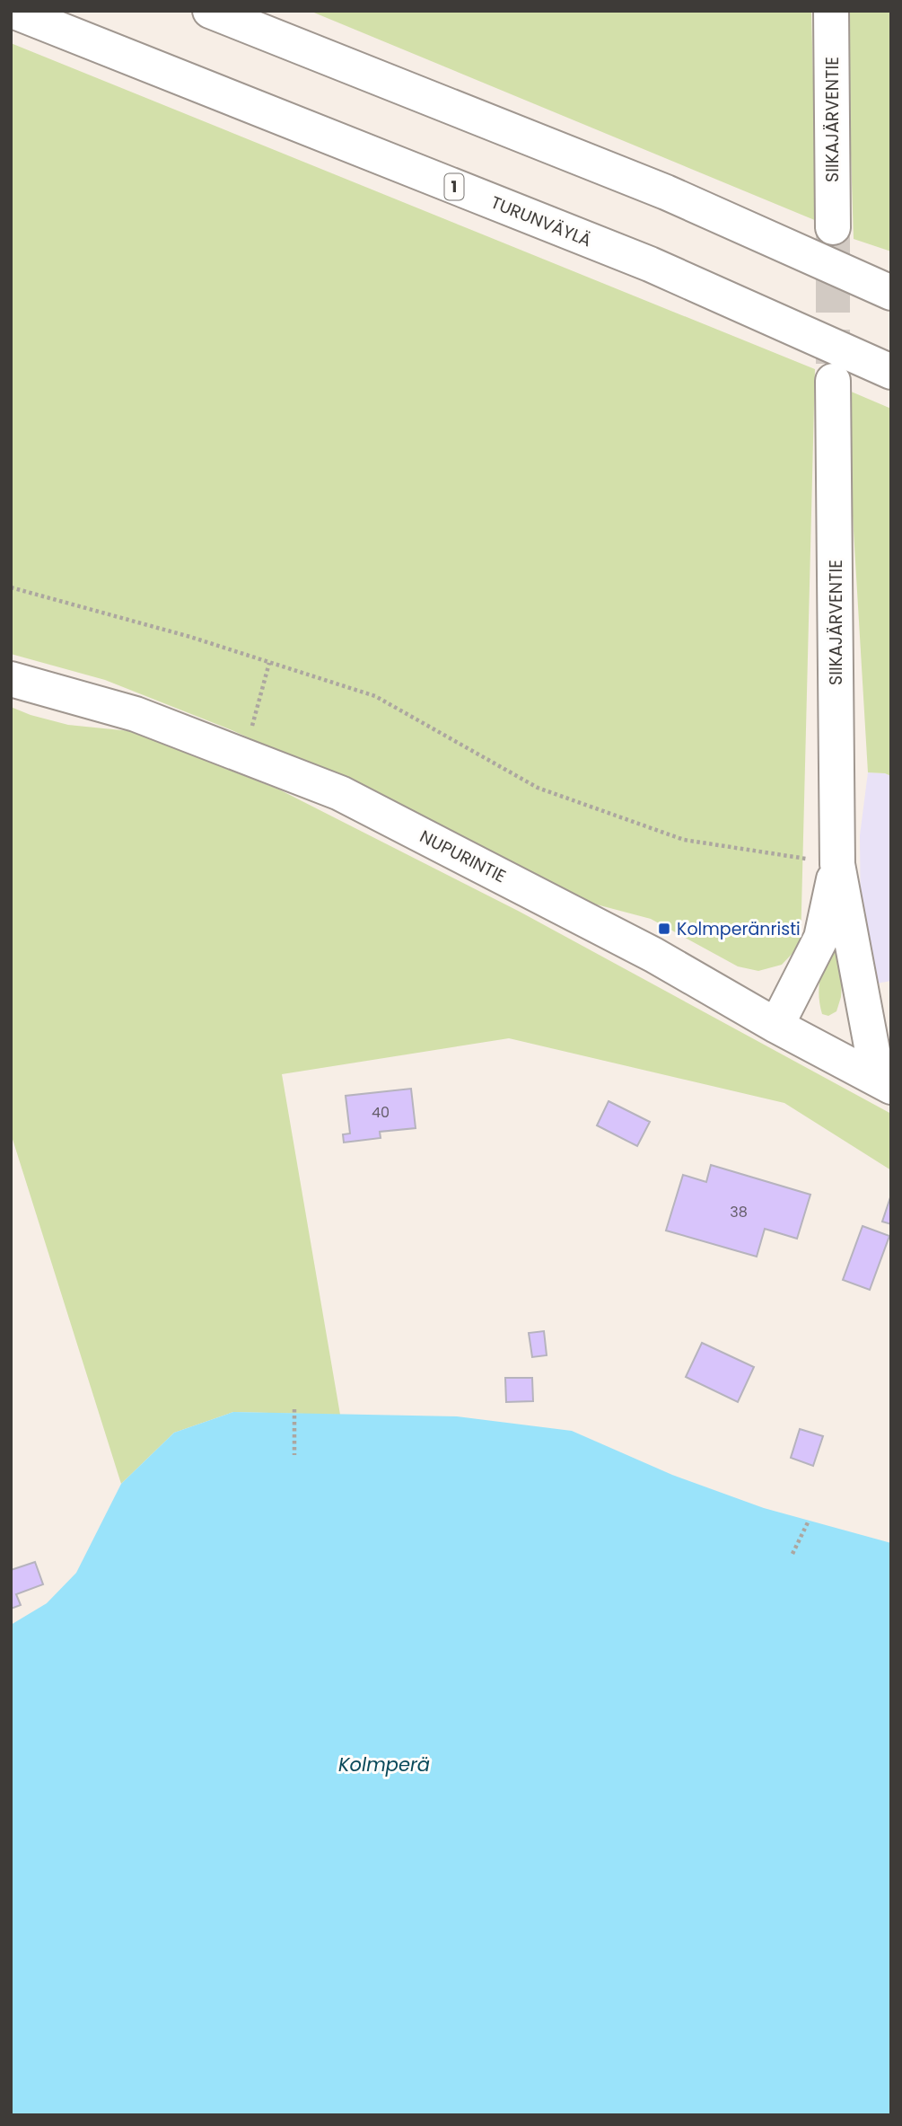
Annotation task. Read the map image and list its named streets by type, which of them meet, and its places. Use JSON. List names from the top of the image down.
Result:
{
  "streets": {
    "main road": [
      "SIIKAJÄRVENTIE",
      "1",
      "TURUNVÄYLÄ",
      "NUPURINTIE"
    ]
  },
  "water": ["Kolmperä"],
  "places": {
    "transit": ["Kolmperänristi"]
  },
  "house_numbers": ["40", "38"]
}
